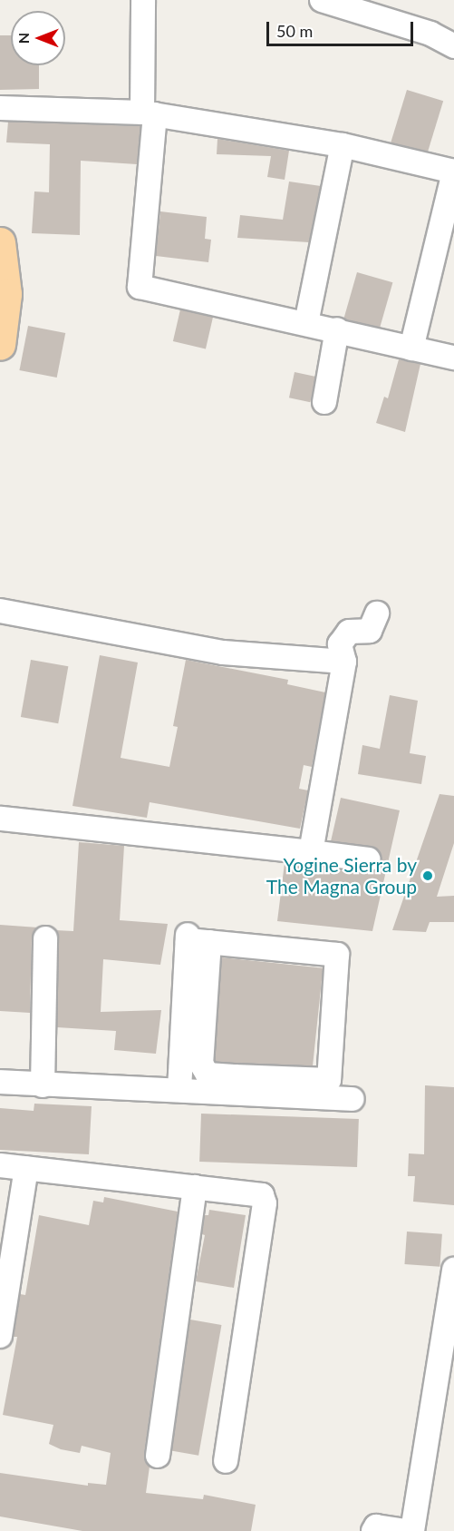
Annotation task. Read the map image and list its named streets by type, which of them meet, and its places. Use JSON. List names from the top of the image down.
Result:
{
  "places": ["Yogine Sierra by The Magna Group"],
  "scale_bar": "50 m",
  "north": "left"
}
